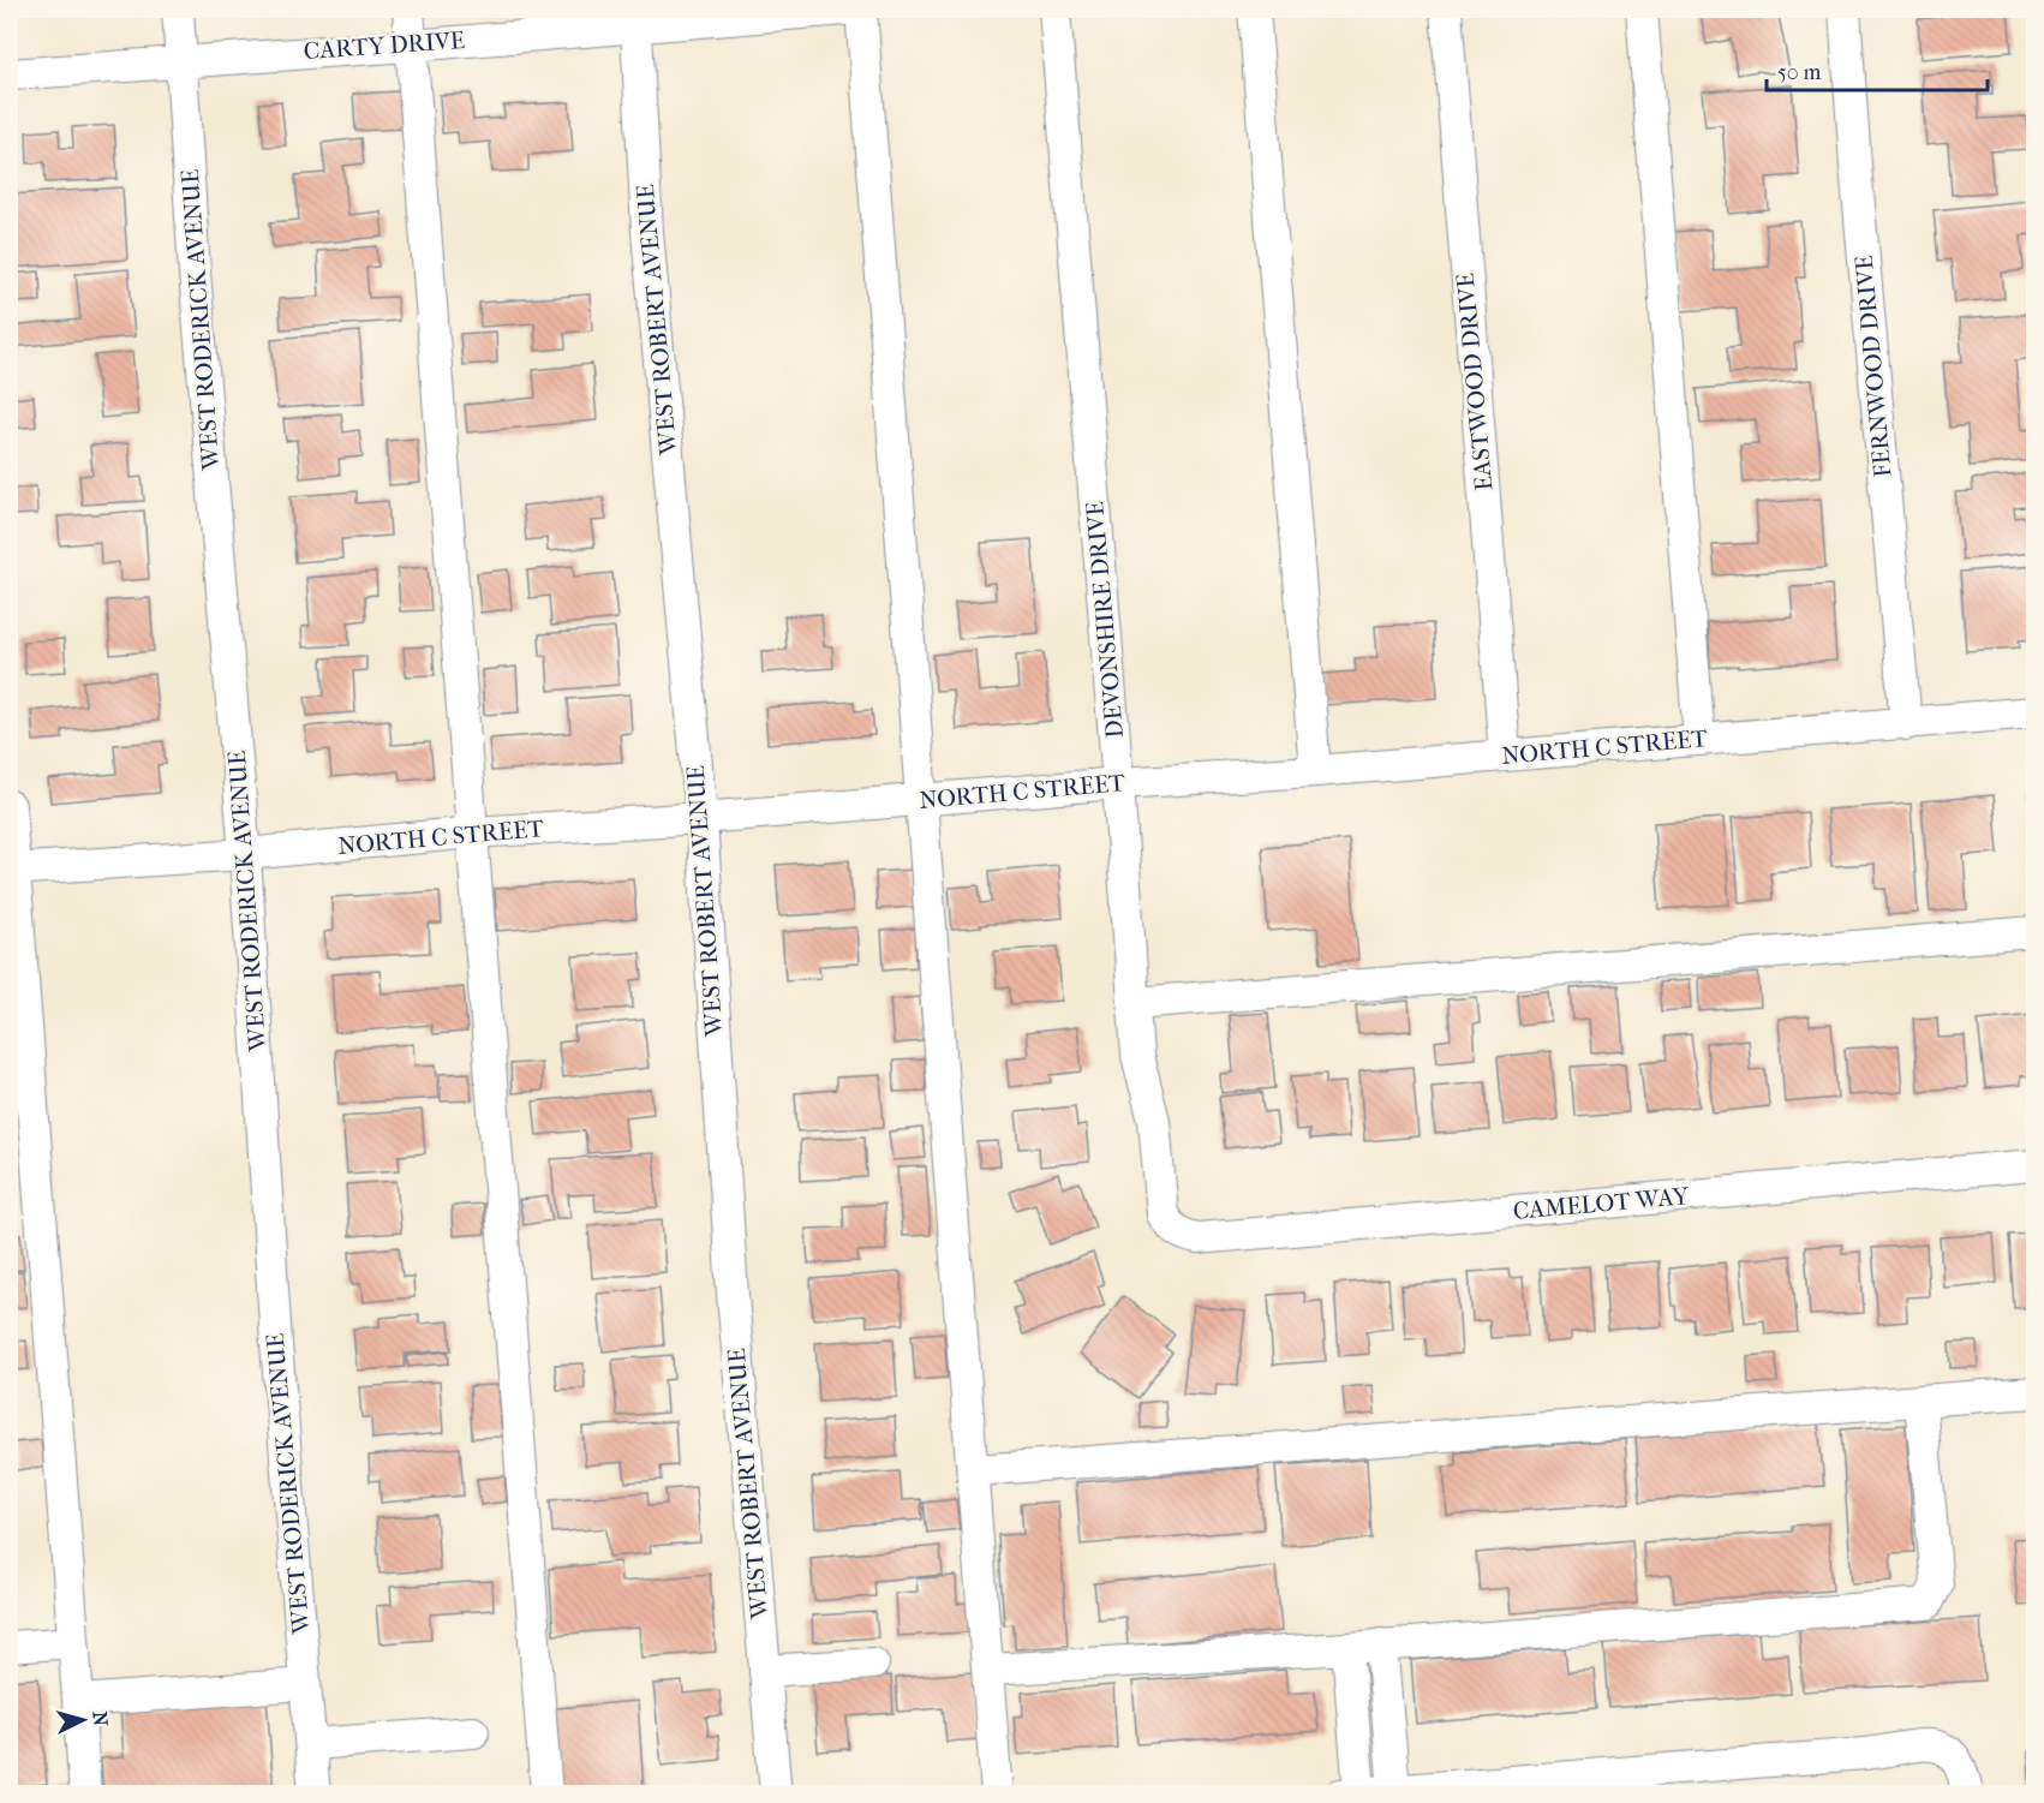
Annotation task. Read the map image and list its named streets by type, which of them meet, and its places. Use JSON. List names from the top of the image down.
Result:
{
  "streets": {
    "street": [
      "CARTY DRIVE",
      "WEST RODERICK AVENUE",
      "WEST ROBERT AVENUE",
      "FERNWOOD DRIVE",
      "EASTWOOD DRIVE",
      "DEVONSHIRE DRIVE",
      "NORTH C STREET",
      "CAMELOT WAY"
    ]
  },
  "crossings": [
    ["CARTY DRIVE", "WEST RODERICK AVENUE"],
    ["CARTY DRIVE", "WEST ROBERT AVENUE"],
    ["WEST RODERICK AVENUE", "NORTH C STREET"],
    ["WEST ROBERT AVENUE", "NORTH C STREET"],
    ["FERNWOOD DRIVE", "NORTH C STREET"],
    ["EASTWOOD DRIVE", "NORTH C STREET"],
    ["DEVONSHIRE DRIVE", "NORTH C STREET"],
    ["DEVONSHIRE DRIVE", "CAMELOT WAY"]
  ],
  "scale_bar": "50 m",
  "north": "right"
}
